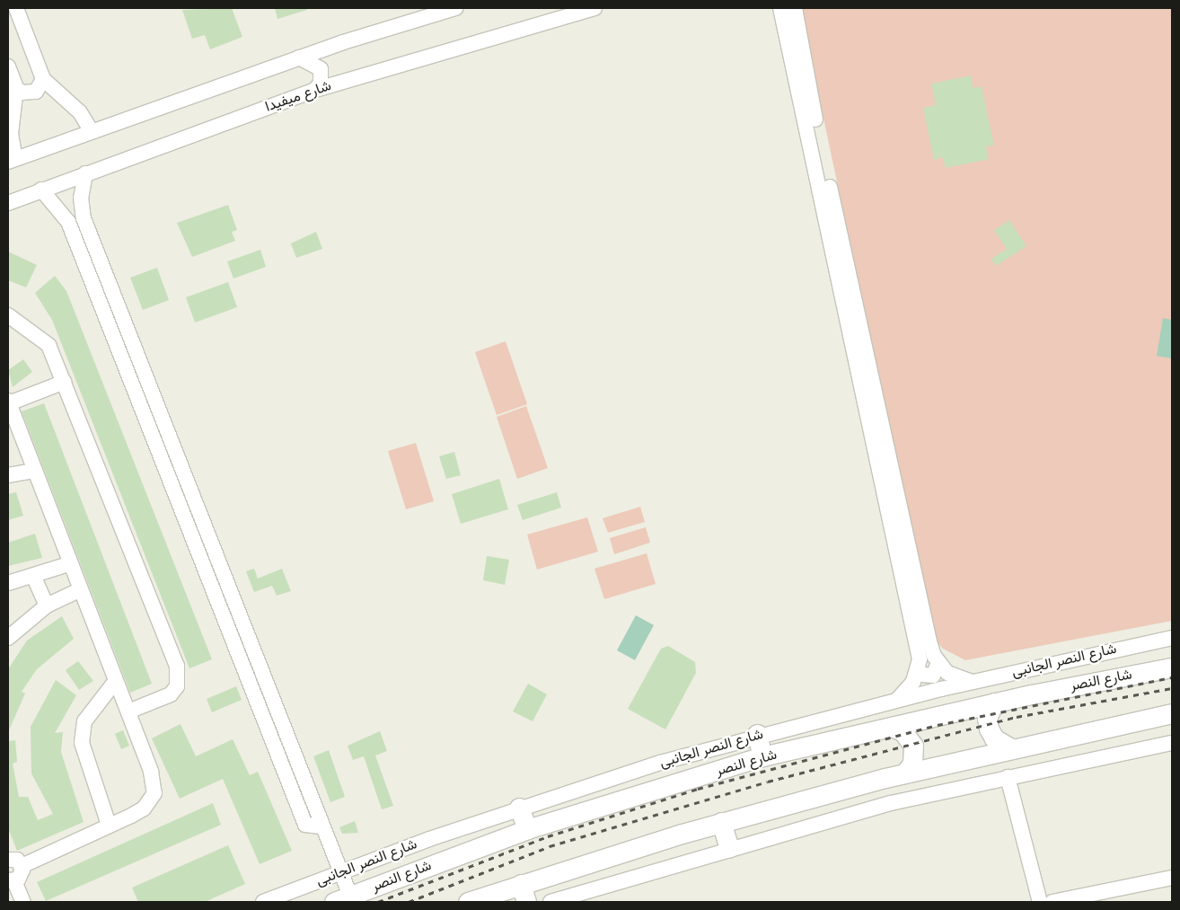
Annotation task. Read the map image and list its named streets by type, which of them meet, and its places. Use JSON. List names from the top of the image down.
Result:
{
  "streets": {
    "main road": ["شارع النصر"],
    "street": ["شارع ميفيدا", "شارع النصر الجانبى"]
  }
}
